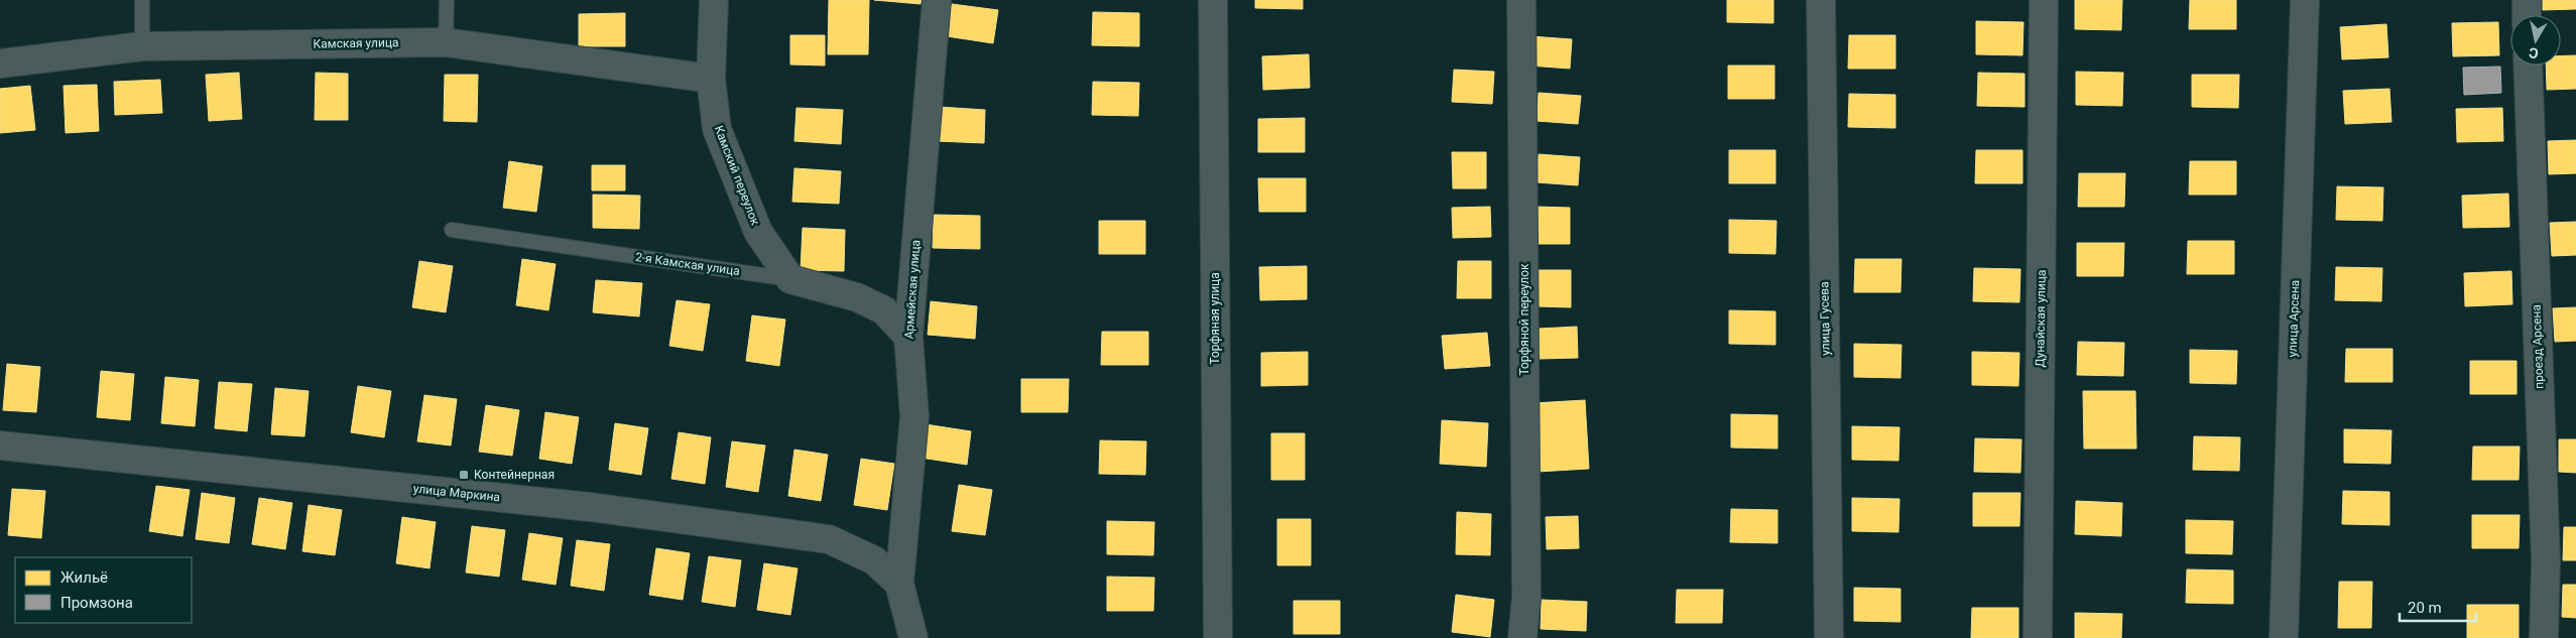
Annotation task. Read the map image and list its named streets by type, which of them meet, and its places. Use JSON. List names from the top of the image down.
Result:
{
  "streets": {
    "street": [
      "Камская улица",
      "Камский переулок",
      "2-я Камская улица",
      "Армейская улица",
      "Торфяная улица",
      "улица Гусева",
      "Дунайская улица",
      "улица Арсена",
      "Торфяной переулок",
      "проезд Арсена",
      "улица Маркина"
    ]
  },
  "crossings": [
    ["Камская улица", "Камский переулок"],
    ["Камский переулок", "2-я Камская улица"],
    ["2-я Камская улица", "Армейская улица"],
    ["Армейская улица", "улица Маркина"]
  ],
  "places": {
    "transit": ["Контейнерная"]
  },
  "legend": ["Жильё", "Промзона"],
  "scale_bar": "20 m",
  "north": "bottom"
}
